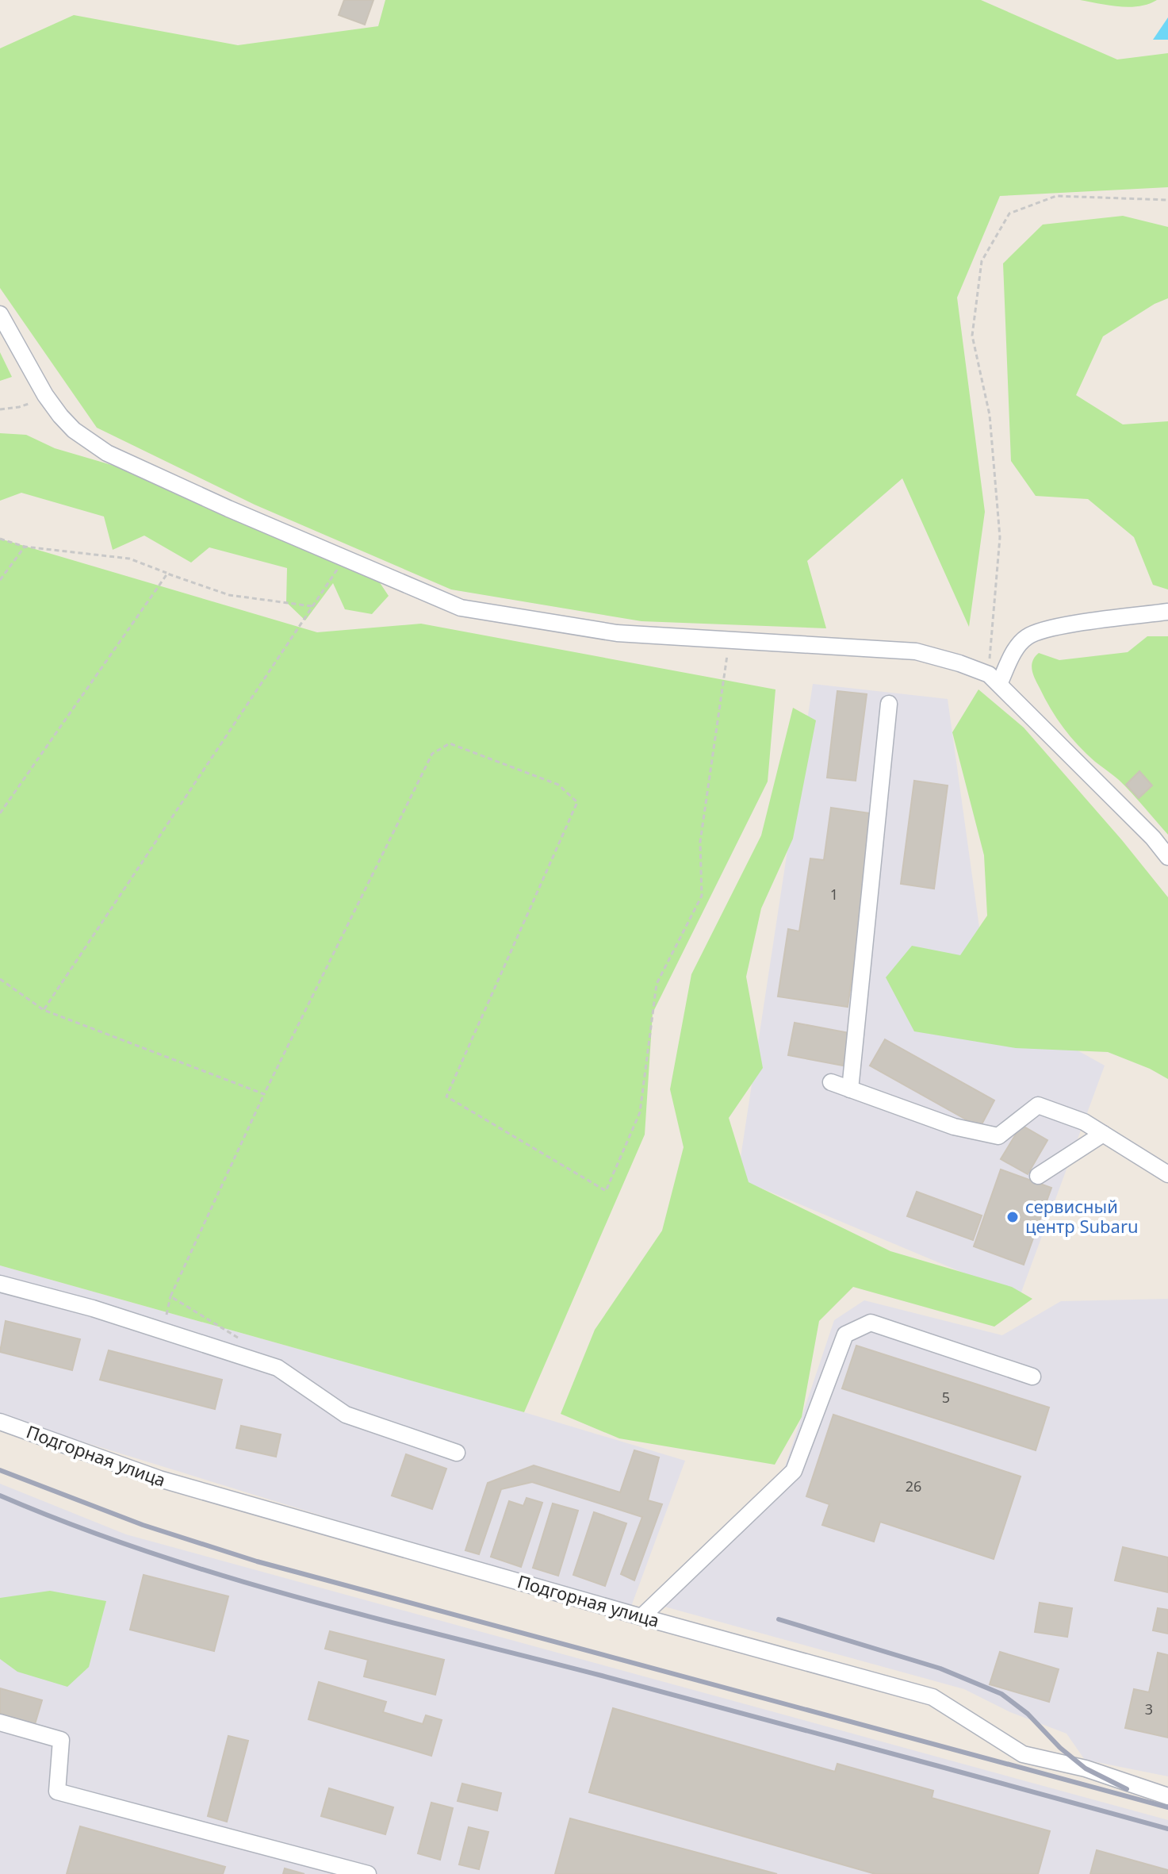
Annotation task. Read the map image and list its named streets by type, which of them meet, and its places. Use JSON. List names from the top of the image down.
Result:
{
  "streets": {
    "street": ["Подгорная улица"]
  },
  "places": ["сервисный центр Subaru"],
  "house_numbers": [
    "1",
    "5",
    "26",
    "3"
  ]
}
